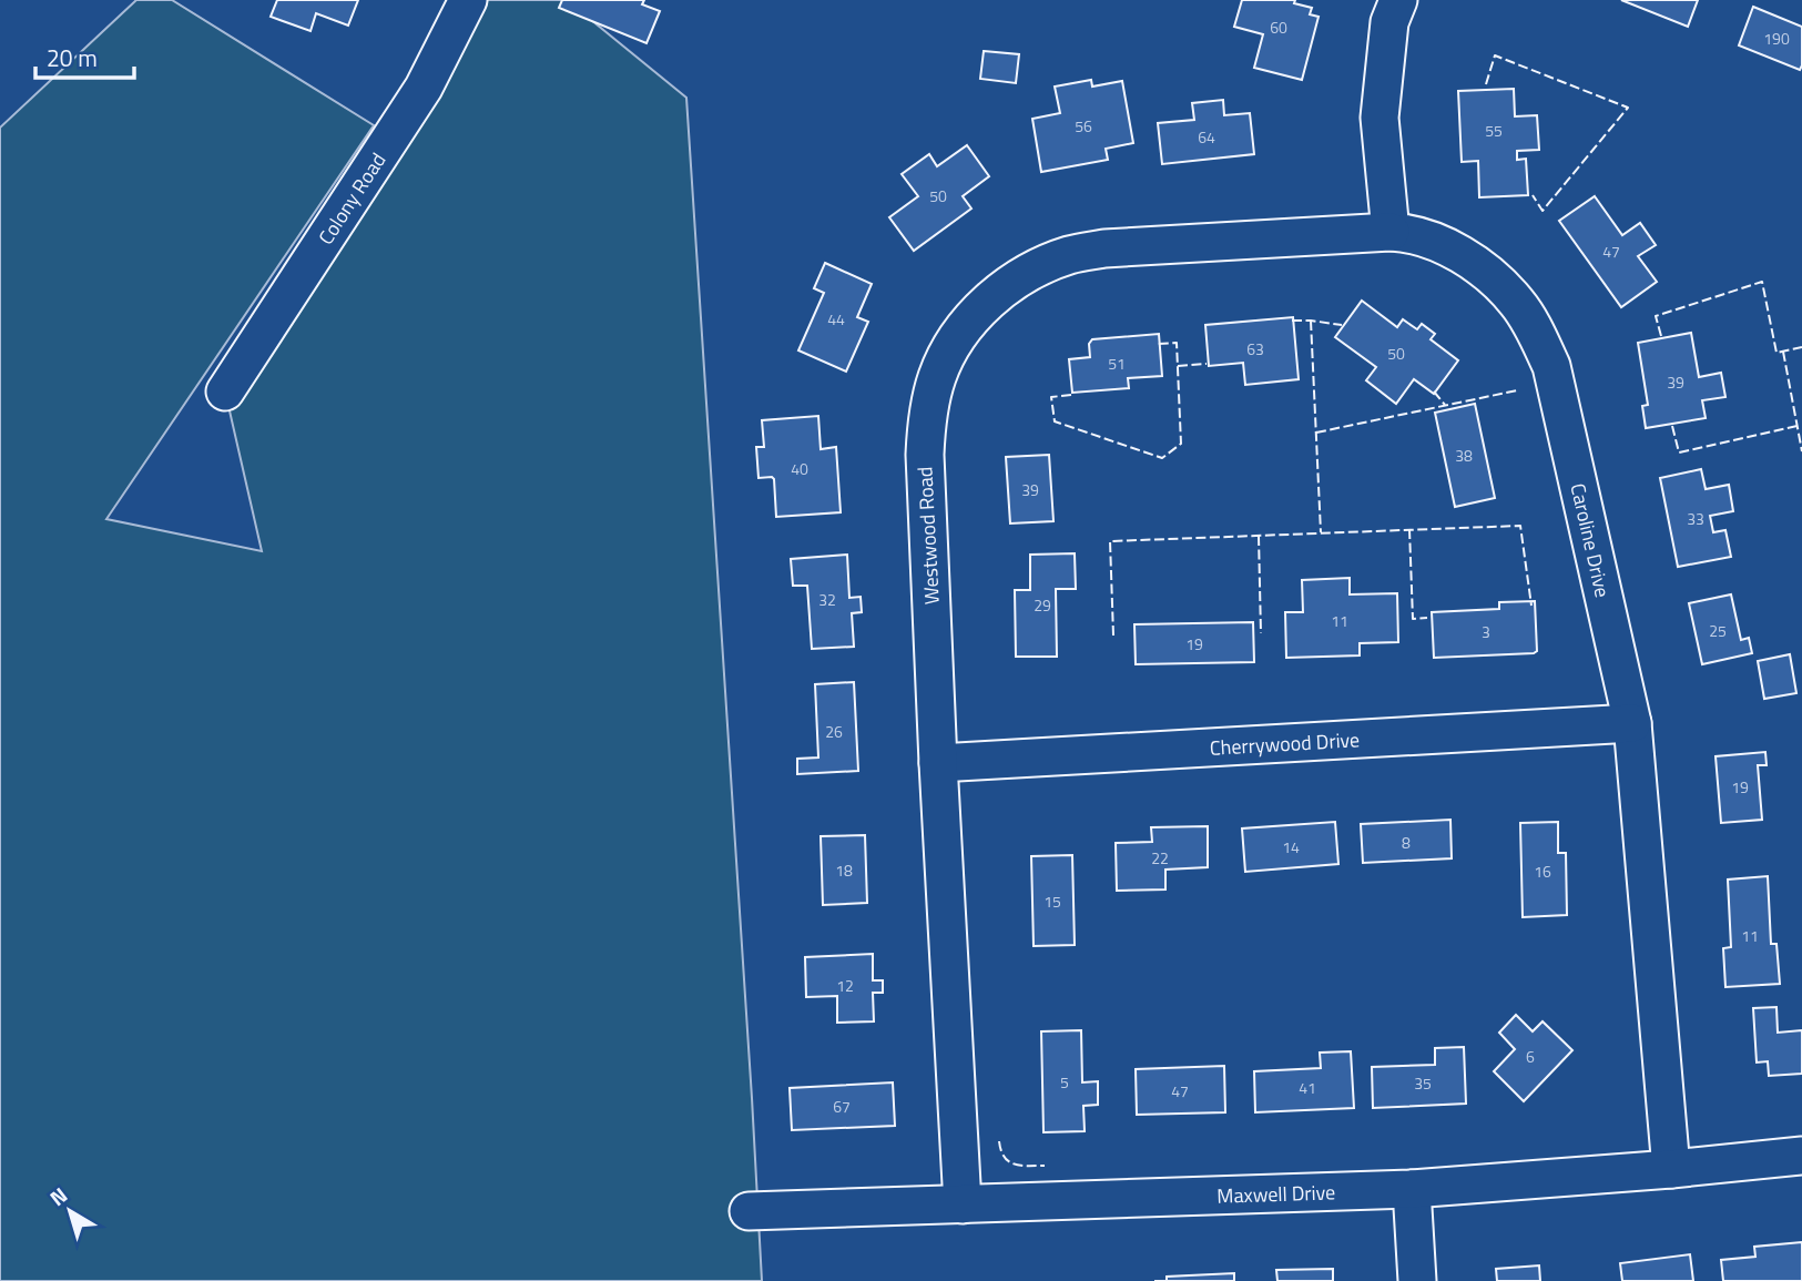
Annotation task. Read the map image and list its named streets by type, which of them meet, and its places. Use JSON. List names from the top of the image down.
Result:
{
  "streets": {
    "street": [
      "Colony Road",
      "Westwood Road",
      "Caroline Drive",
      "Cherrywood Drive",
      "Maxwell Drive"
    ]
  },
  "crossings": [
    ["Westwood Road", "Caroline Drive"],
    ["Westwood Road", "Cherrywood Drive"],
    ["Westwood Road", "Maxwell Drive"],
    ["Caroline Drive", "Cherrywood Drive"],
    ["Caroline Drive", "Maxwell Drive"]
  ],
  "house_numbers": [
    "60",
    "190",
    "56",
    "55",
    "64",
    "50",
    "47",
    "44",
    "63",
    "50",
    "51",
    "39",
    "38",
    "40",
    "39",
    "33",
    "32",
    "29",
    "11",
    "25",
    "3",
    "19",
    "26",
    "19",
    "8",
    "14",
    "22",
    "18",
    "16",
    "15",
    "11",
    "12",
    "6",
    "5",
    "35",
    "41",
    "47",
    "67"
  ],
  "scale_bar": "20 m",
  "north": "top left"
}
